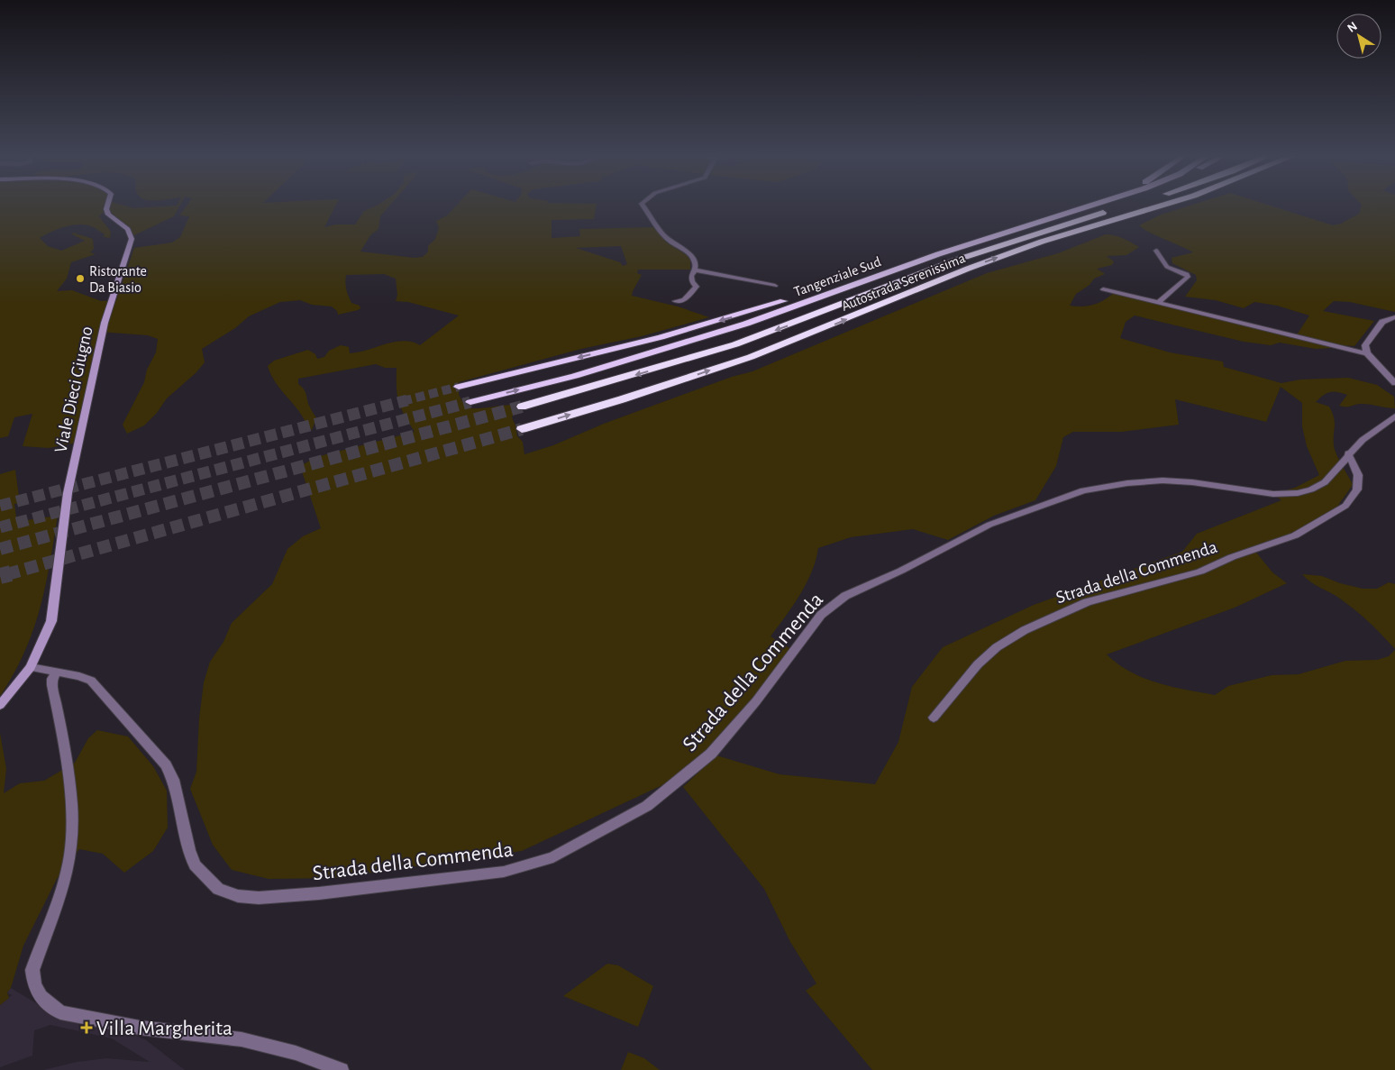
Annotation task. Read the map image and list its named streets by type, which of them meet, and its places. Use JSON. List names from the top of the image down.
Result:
{
  "streets": {
    "highway": ["Tangenziale Sud", "Autostrada Serenissima"],
    "main road": ["Viale Dieci Giugno"],
    "street": ["Strada della Commenda"]
  },
  "crossings": [
    ["Viale Dieci Giugno", "Strada della Commenda"]
  ],
  "places": {
    "other": ["Ristorante Da Biasio"],
    "health": ["Villa Margherita"]
  },
  "north": "top left"
}
